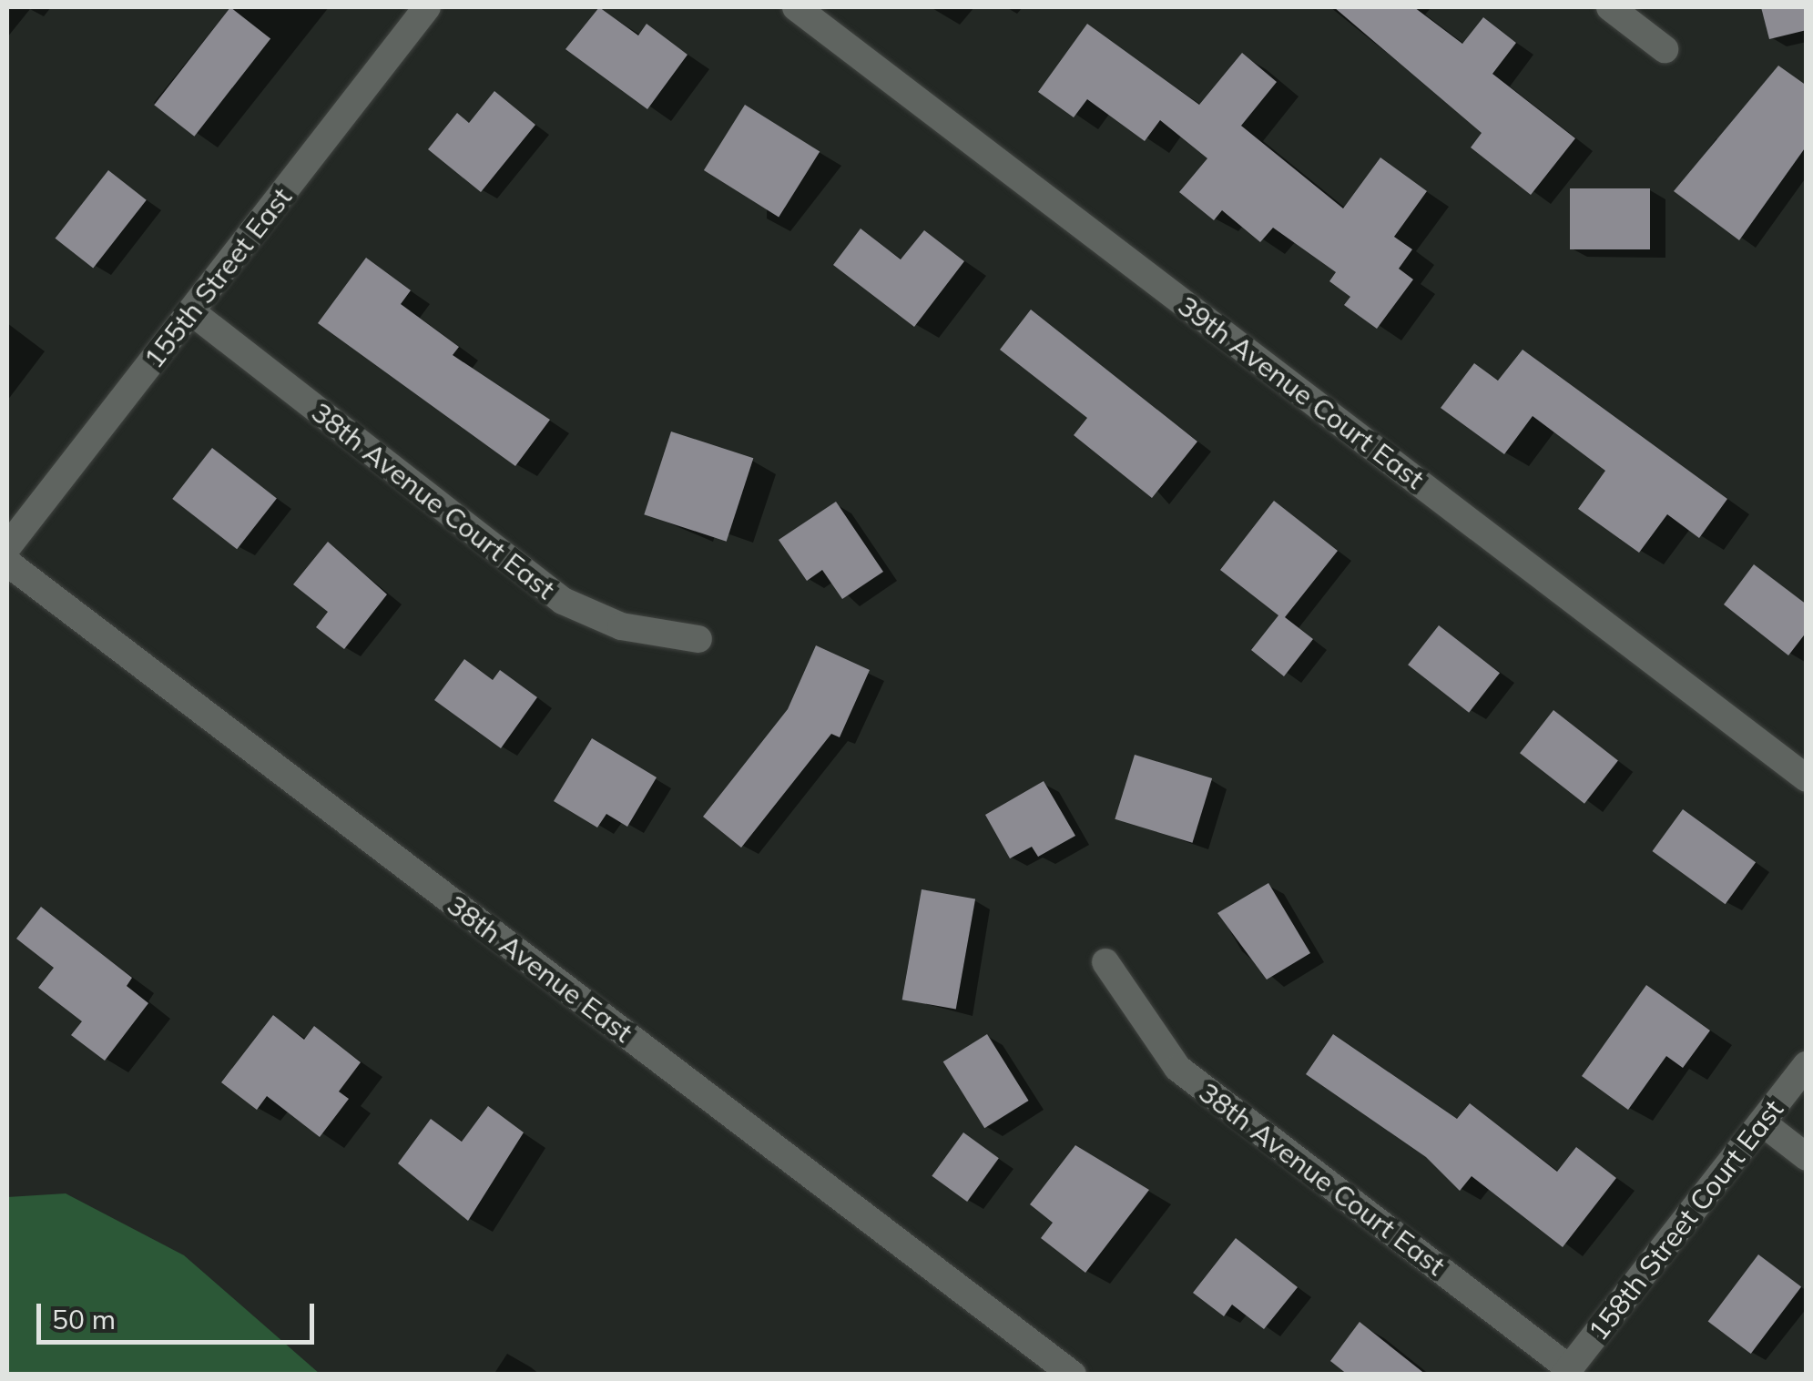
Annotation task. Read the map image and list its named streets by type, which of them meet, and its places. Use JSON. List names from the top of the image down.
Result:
{
  "streets": {
    "street": [
      "155th Street East",
      "39th Avenue Court East",
      "38th Avenue Court East",
      "38th Avenue East",
      "158th Street Court East"
    ]
  },
  "crossings": [
    ["155th Street East", "38th Avenue Court East"],
    ["38th Avenue Court East", "158th Street Court East"]
  ],
  "scale_bar": "50 m"
}
